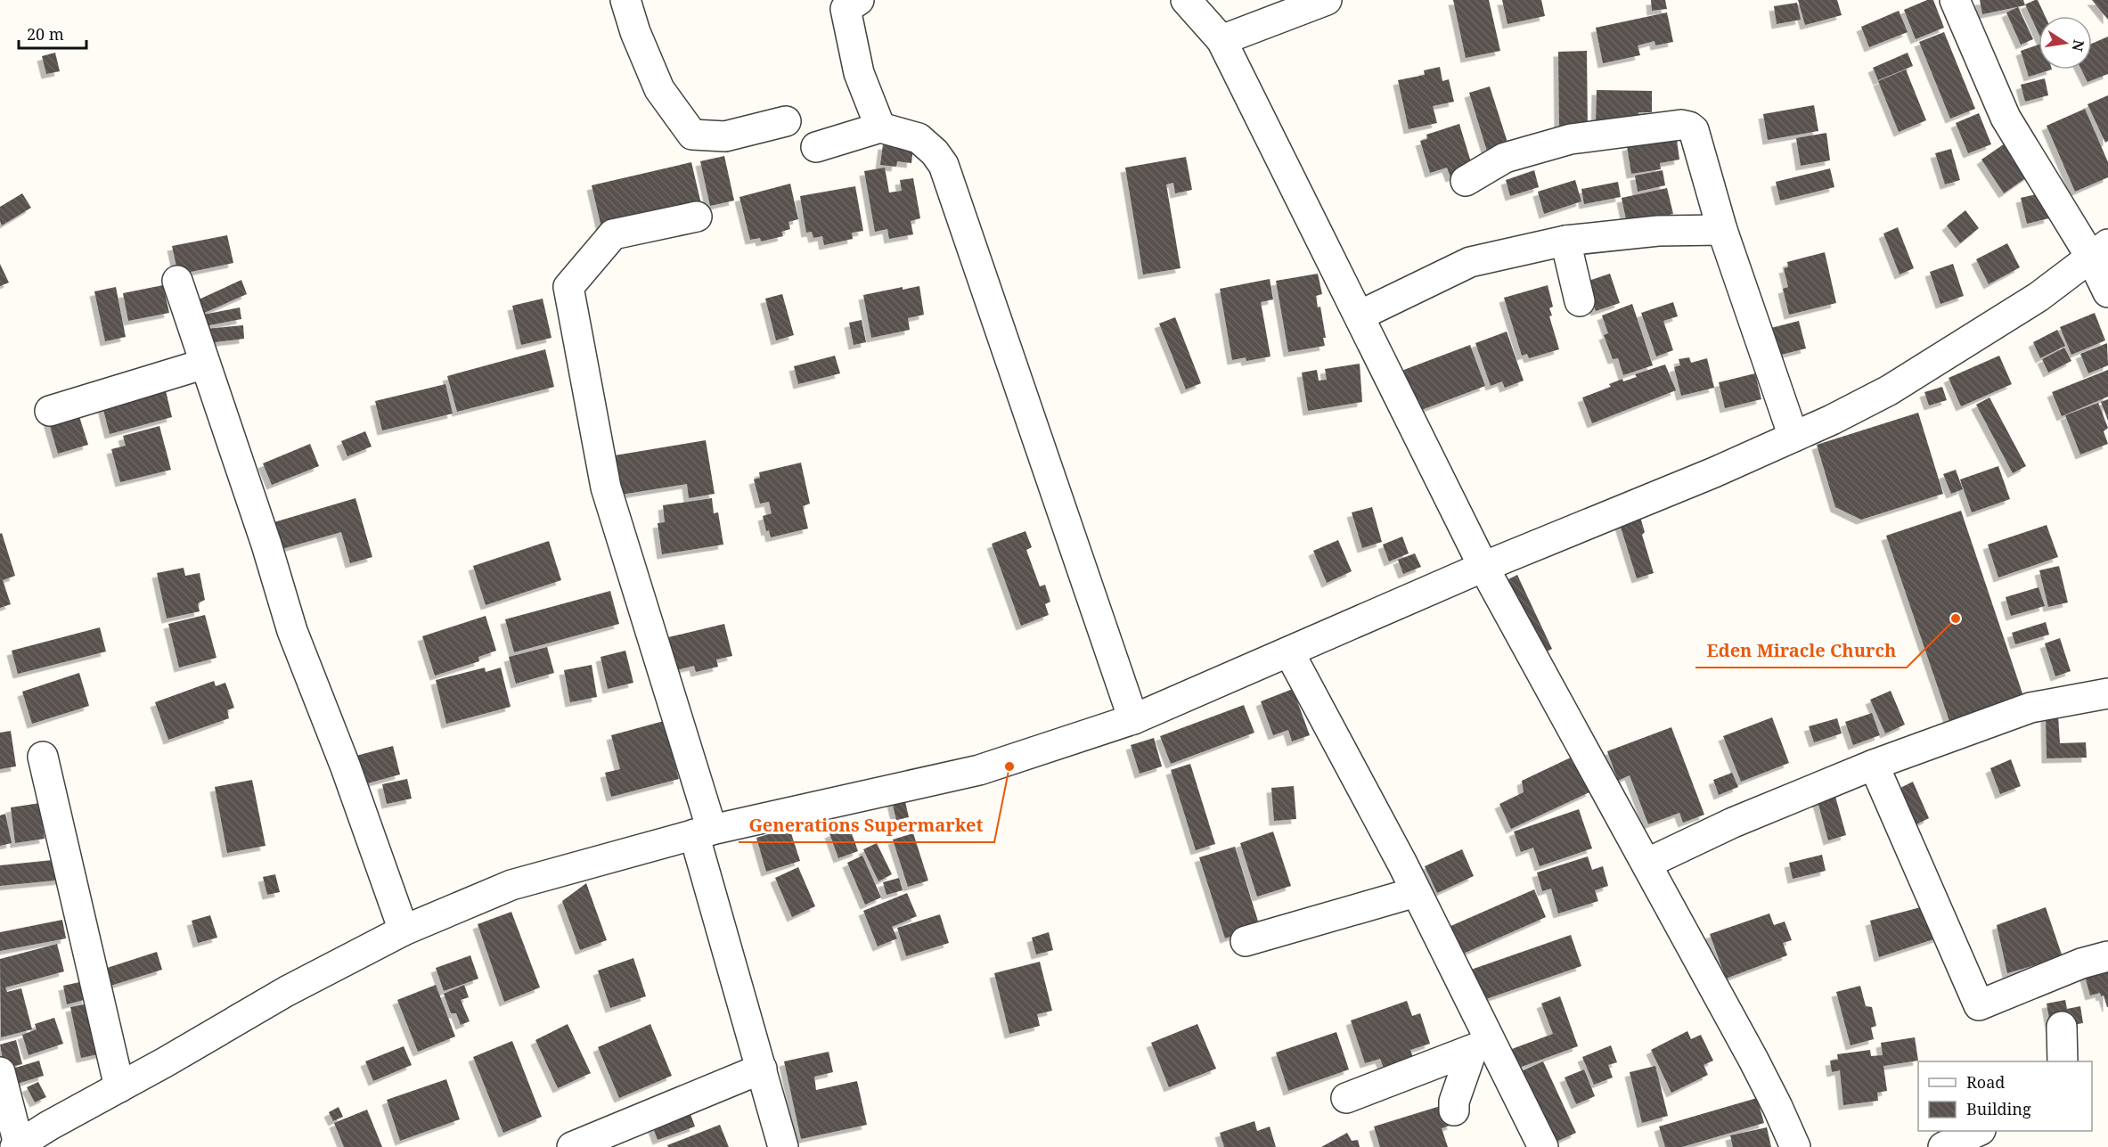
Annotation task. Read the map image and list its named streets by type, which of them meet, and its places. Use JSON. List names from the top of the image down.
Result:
{
  "places": ["Eden Miracle Church", "Generations Supermarket"],
  "legend": ["Road", "Building"],
  "scale_bar": "20 m",
  "north": "right"
}
